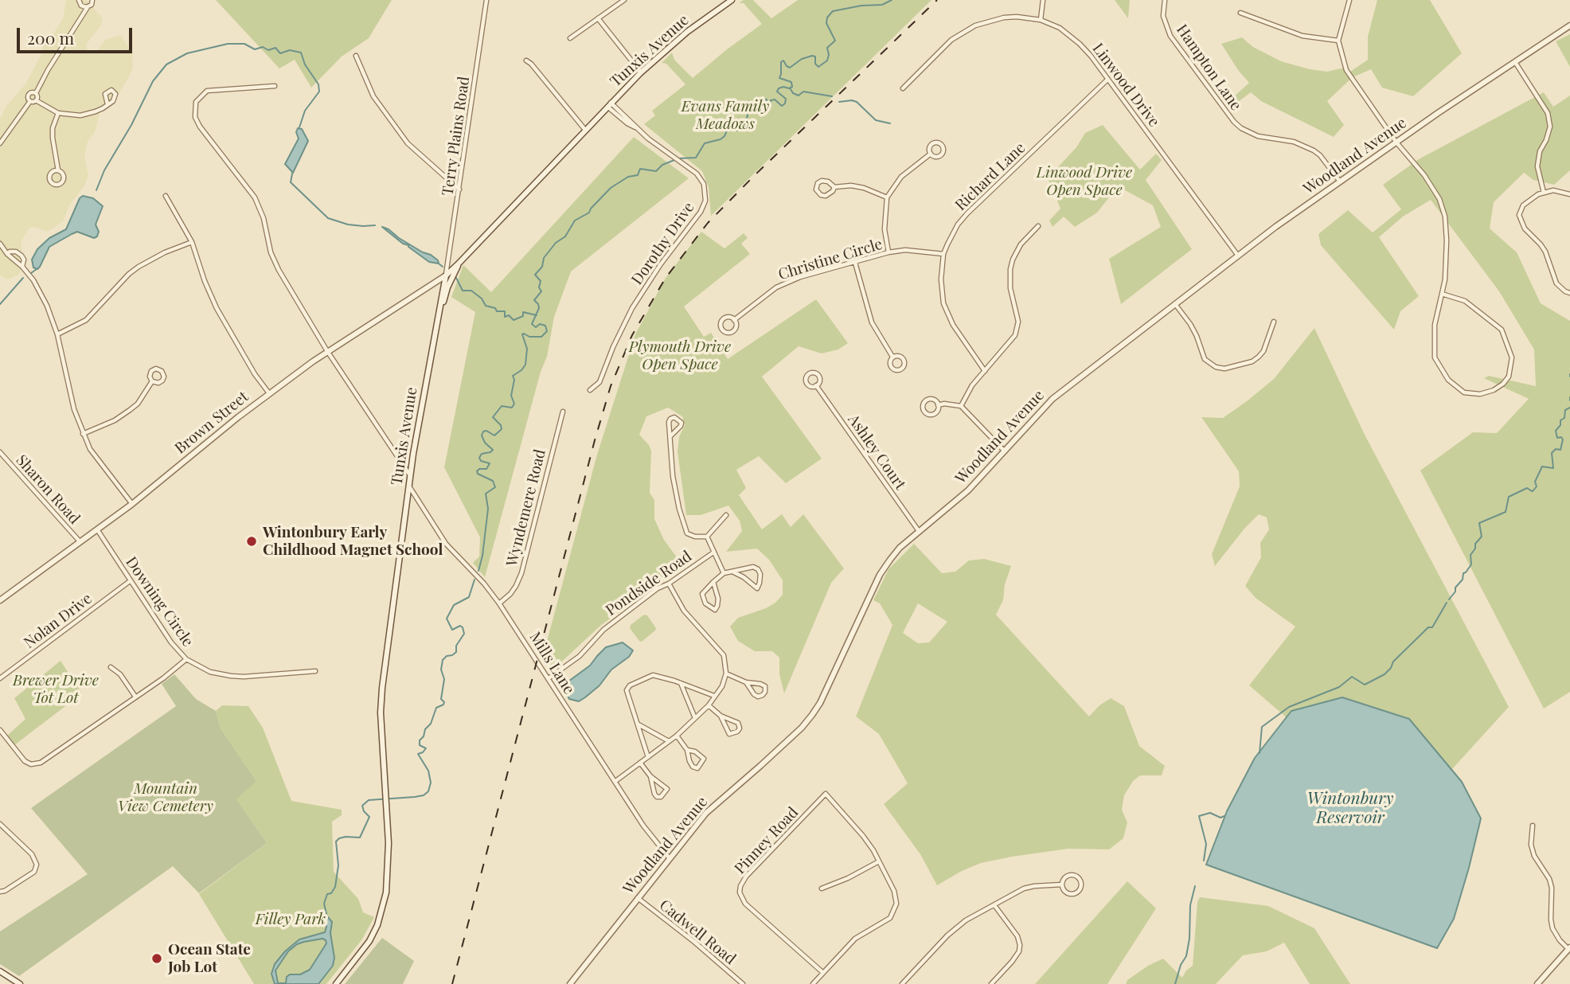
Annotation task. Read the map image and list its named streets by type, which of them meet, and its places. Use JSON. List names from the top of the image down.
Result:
{
  "streets": {
    "street": [
      "Tunxis Avenue",
      "Hampton Lane",
      "Linwood Drive",
      "Terry Plains Road",
      "Woodland Avenue",
      "Richard Lane",
      "Dorothy Drive",
      "Christine Circle",
      "Brown Street",
      "Ashley Court",
      "Sharon Road",
      "Wyndemere Road",
      "Pondside Road",
      "Downing Circle",
      "Nolan Drive",
      "Mills Lane",
      "Pinney Road",
      "Cadwell Road"
    ]
  },
  "crossings": [
    ["Tunxis Avenue", "Terry Plains Road"],
    ["Tunxis Avenue", "Dorothy Drive"],
    ["Tunxis Avenue", "Brown Street"],
    ["Tunxis Avenue", "Mills Lane"],
    ["Hampton Lane", "Woodland Avenue"],
    ["Linwood Drive", "Woodland Avenue"],
    ["Linwood Drive", "Richard Lane"],
    ["Terry Plains Road", "Brown Street"],
    ["Woodland Avenue", "Ashley Court"],
    ["Woodland Avenue", "Mills Lane"],
    ["Woodland Avenue", "Cadwell Road"],
    ["Richard Lane", "Christine Circle"],
    ["Brown Street", "Sharon Road"],
    ["Brown Street", "Downing Circle"],
    ["Wyndemere Road", "Mills Lane"],
    ["Pondside Road", "Mills Lane"],
    ["Downing Circle", "Nolan Drive"]
  ],
  "water": ["Wintonbury Reservoir"],
  "parks": [
    "Evans Family Meadows",
    "Linwood Drive Open Space",
    "Plymouth Drive Open Space",
    "Brewer Drive Tot Lot",
    "Mountain View Cemetery",
    "Filley Park"
  ],
  "places": ["Wintonbury Early Childhood Magnet School", "Ocean State Job Lot"],
  "scale_bar": "200 m"
}
